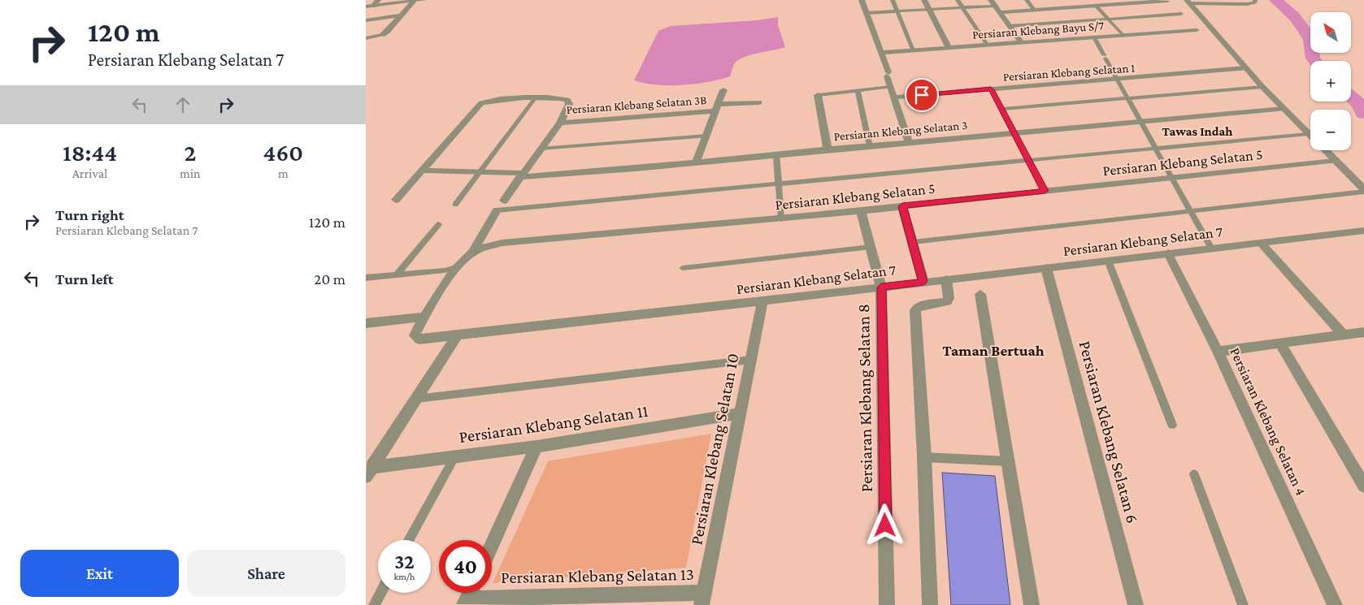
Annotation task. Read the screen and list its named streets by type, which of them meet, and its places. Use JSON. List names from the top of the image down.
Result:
{
  "streets": {
    "street": [
      "Persiaran Klebang Bayu S/7",
      "Persiaran Klebang Selatan 1",
      "Persiaran Klebang Selatan 3B",
      "Persiaran Klebang Selatan 3",
      "Persiaran Klebang Selatan 5",
      "Persiaran Klebang Selatan 7",
      "Persiaran Klebang Selatan 8",
      "Persiaran Klebang Selatan 4",
      "Persiaran Klebang Selatan 11",
      "Persiaran Klebang Selatan 6",
      "Persiaran Klebang Selatan 10",
      "Persiaran Klebang Selatan 13"
    ]
  },
  "crossings": [
    ["Persiaran Klebang Selatan 5", "Persiaran Klebang Selatan 8"],
    ["Persiaran Klebang Selatan 7", "Persiaran Klebang Selatan 8"],
    ["Persiaran Klebang Selatan 7", "Persiaran Klebang Selatan 4"],
    ["Persiaran Klebang Selatan 7", "Persiaran Klebang Selatan 6"],
    ["Persiaran Klebang Selatan 7", "Persiaran Klebang Selatan 10"],
    ["Persiaran Klebang Selatan 11", "Persiaran Klebang Selatan 10"],
    ["Persiaran Klebang Selatan 10", "Persiaran Klebang Selatan 13"]
  ],
  "districts": ["Tawas Indah", "Taman Bertuah"],
  "north": "top left",
  "page": {
    "turn": ["120 m", "Persiaran Klebang Selatan 7"],
    "map_buttons": ["+", "−"],
    "eta": [
      "18:44",
      "Arrival",
      "2",
      "min",
      "460",
      "m"
    ],
    "list": [
      {
        "name": "Turn right",
        "note": "Persiaran Klebang Selatan 7",
        "value": "120 m"
      },
      {
        "name": "Turn left",
        "value": "20 m"
      }
    ],
    "speed": "32 km/h",
    "limit": "40",
    "buttons": ["Exit", "Share"]
  }
}
